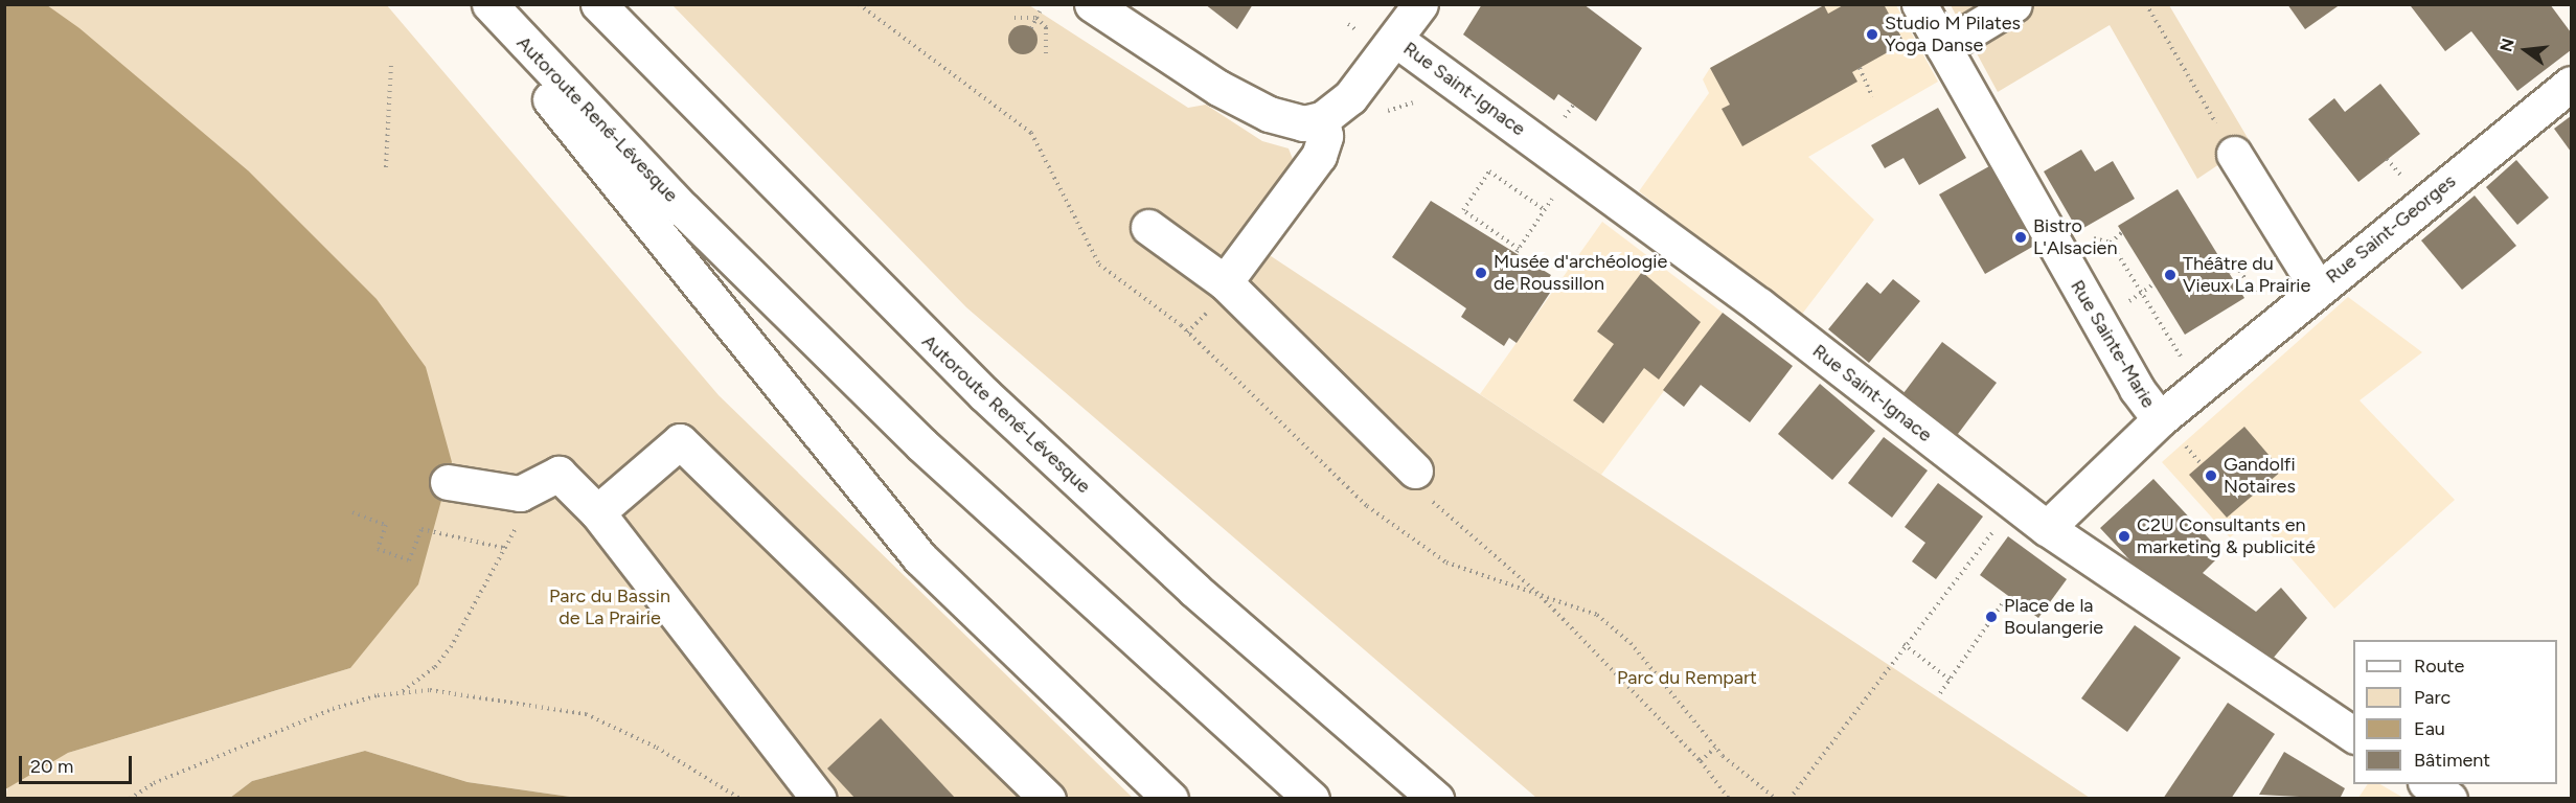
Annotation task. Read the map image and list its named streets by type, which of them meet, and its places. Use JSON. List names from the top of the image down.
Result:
{
  "streets": {
    "main road": [
      "Rue Saint-Ignace",
      "Autoroute René-Lévesque",
      "Rue Saint-Georges",
      "Rue Sainte-Marie"
    ]
  },
  "crossings": [
    ["Rue Saint-Ignace", "Rue Saint-Georges"],
    ["Rue Saint-Georges", "Rue Sainte-Marie"]
  ],
  "parks": ["Parc du Bassin de La Prairie", "Parc du Rempart"],
  "places": [
    "Studio M Pilates Yoga Danse",
    "Bistro L'Alsacien",
    "Musée d'archéologie de Roussillon",
    "Théâtre du Vieux La Prairie",
    "Gandolfi Notaires",
    "C2U Consultants en marketing & publicité",
    "Place de la Boulangerie"
  ],
  "legend": [
    "Route",
    "Parc",
    "Eau",
    "Bâtiment"
  ],
  "scale_bar": "20 m",
  "north": "left"
}
